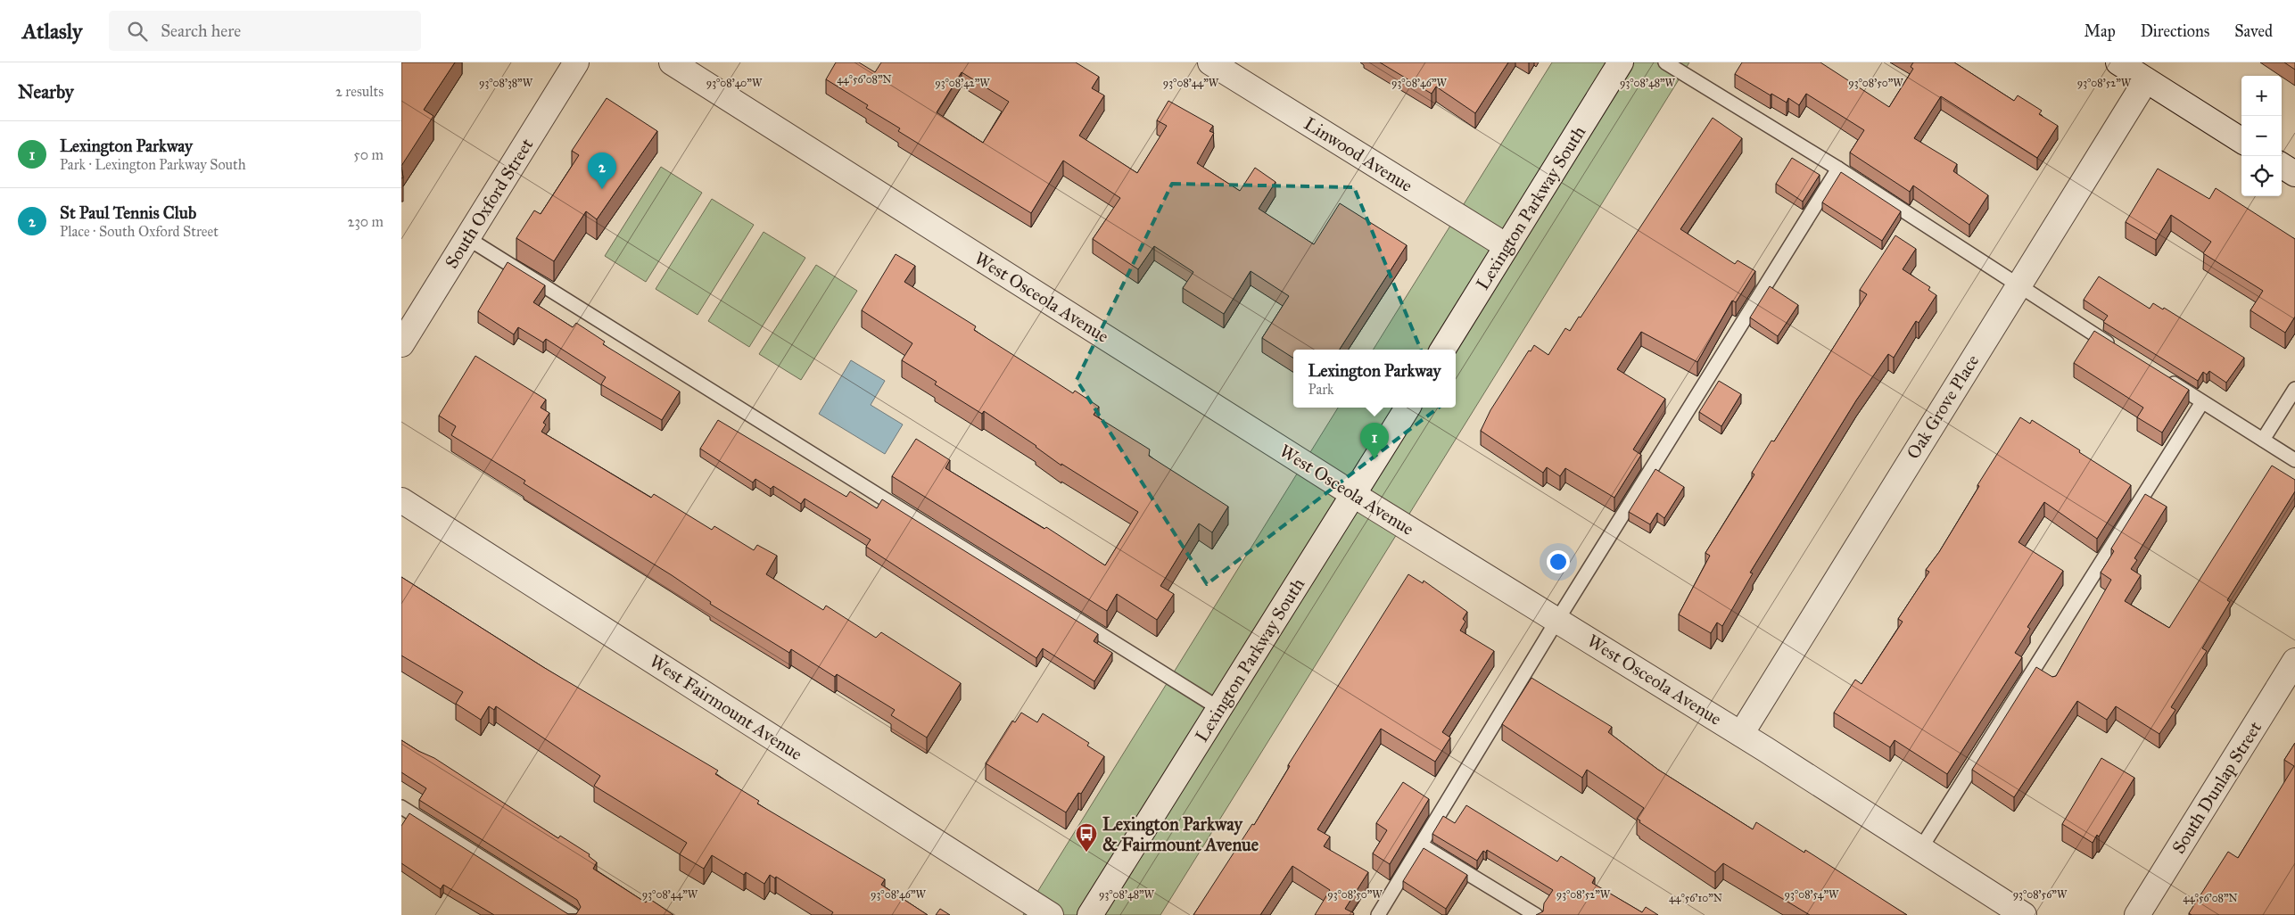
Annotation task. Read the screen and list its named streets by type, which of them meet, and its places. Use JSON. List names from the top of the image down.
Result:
{
  "streets": {
    "street": [
      "Linwood Avenue",
      "South Oxford Street",
      "Lexington Parkway South",
      "West Osceola Avenue",
      "Oak Grove Place",
      "West Fairmount Avenue",
      "South Dunlap Street"
    ]
  },
  "crossings": [
    ["Linwood Avenue", "Lexington Parkway South"],
    ["Lexington Parkway South", "West Osceola Avenue"],
    ["West Osceola Avenue", "Oak Grove Place"]
  ],
  "places": {
    "bus stop": ["Lexington Parkway & Fairmount Avenue"]
  },
  "page": {
    "header": "Atlasly",
    "search": "Search here",
    "nav": ["Map", "Directions", "Saved"],
    "heading": ["Nearby", "2 results"],
    "map_buttons": ["+", "−"],
    "list": [
      {
        "mark": "1",
        "name": "Lexington Parkway",
        "note": "Park · Lexington Parkway South",
        "value": "50 m"
      },
      {
        "mark": "2",
        "name": "St Paul Tennis Club",
        "note": "Place · South Oxford Street",
        "value": "230 m"
      }
    ],
    "pins": ["2", "1"],
    "popup": ["Lexington Parkway", "Park"]
  },
  "coordinates": [
    "44°56'08\"N",
    "93°08'38\"W",
    "93°08'40\"W",
    "93°08'42\"W",
    "93°08'44\"W",
    "93°08'46\"W",
    "93°08'48\"W",
    "93°08'50\"W",
    "93°08'52\"W",
    "93°08'54\"W",
    "93°08'56\"W",
    "44°56'10\"N"
  ]
}
